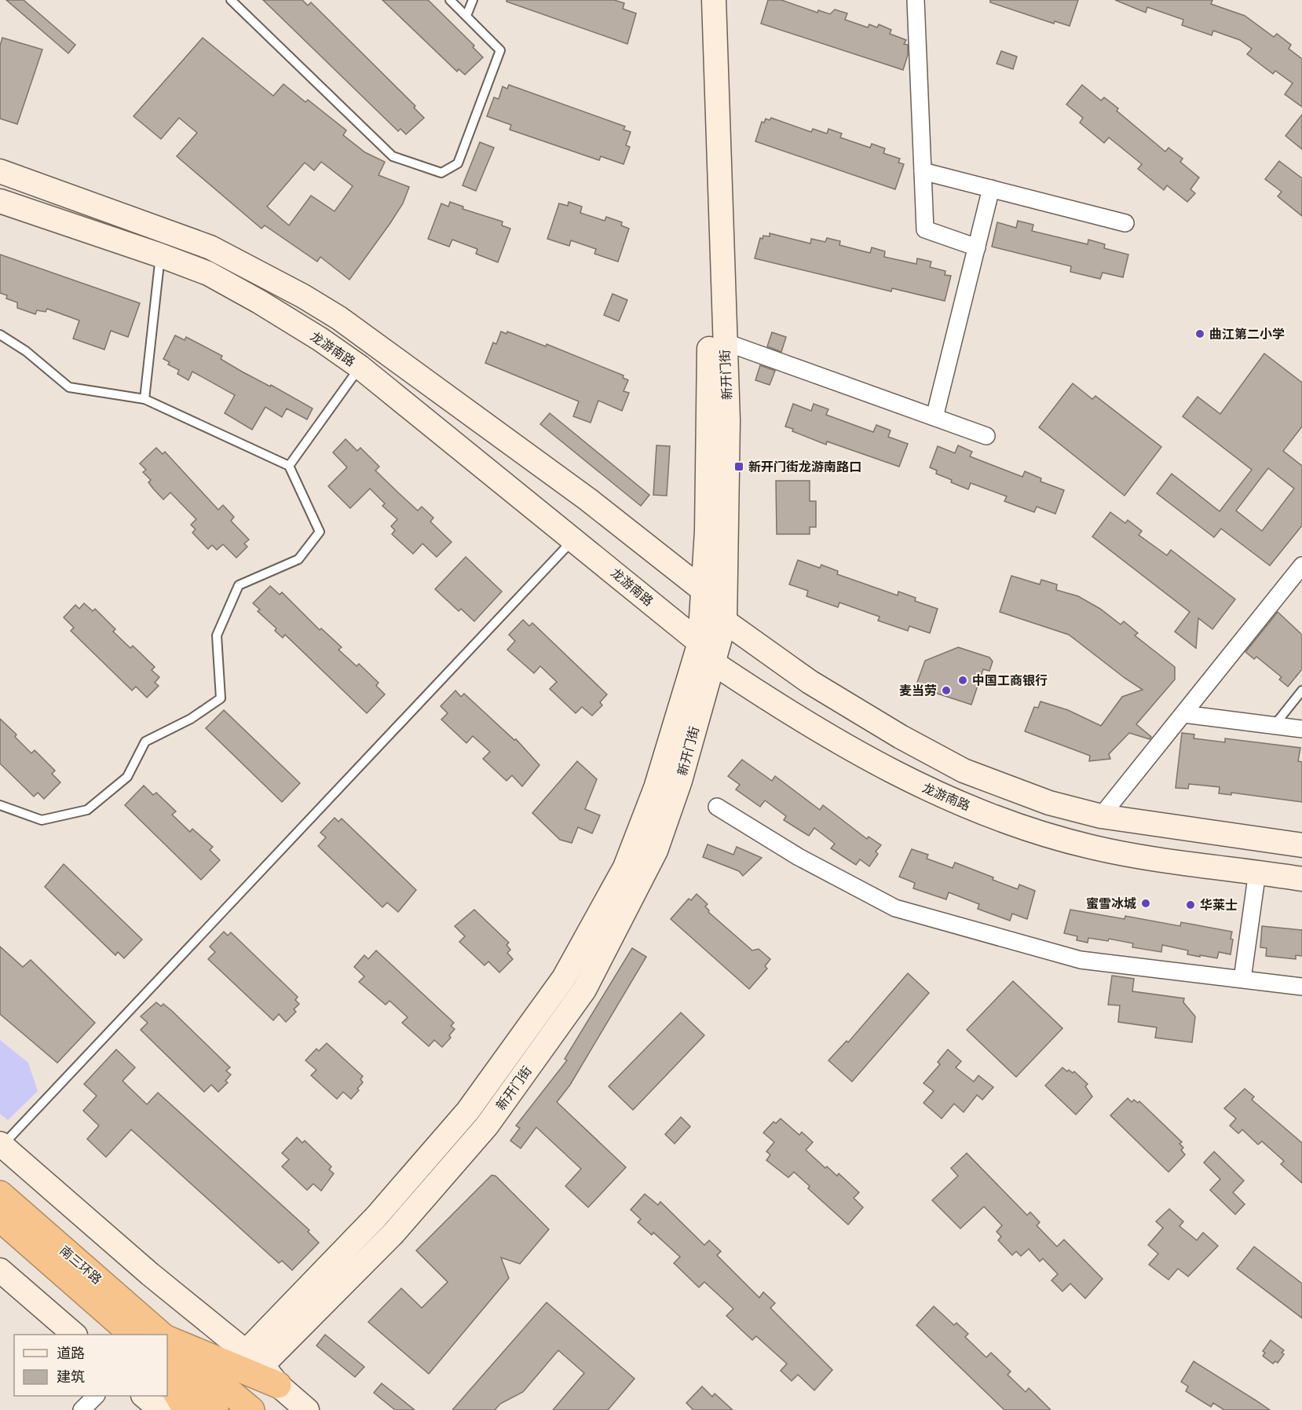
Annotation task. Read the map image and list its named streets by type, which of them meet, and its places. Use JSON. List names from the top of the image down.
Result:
{
  "streets": {
    "highway": ["南三环路"],
    "main road": ["龙游南路", "新开门街"]
  },
  "crossings": [
    ["龙游南路", "新开门街"]
  ],
  "places": {
    "other": [
      "曲江第二小学",
      "中国工商银行",
      "麦当劳",
      "蜜雪冰城",
      "华莱士"
    ],
    "transit": ["新开门街龙游南路口"]
  },
  "legend": ["道路", "建筑"]
}
